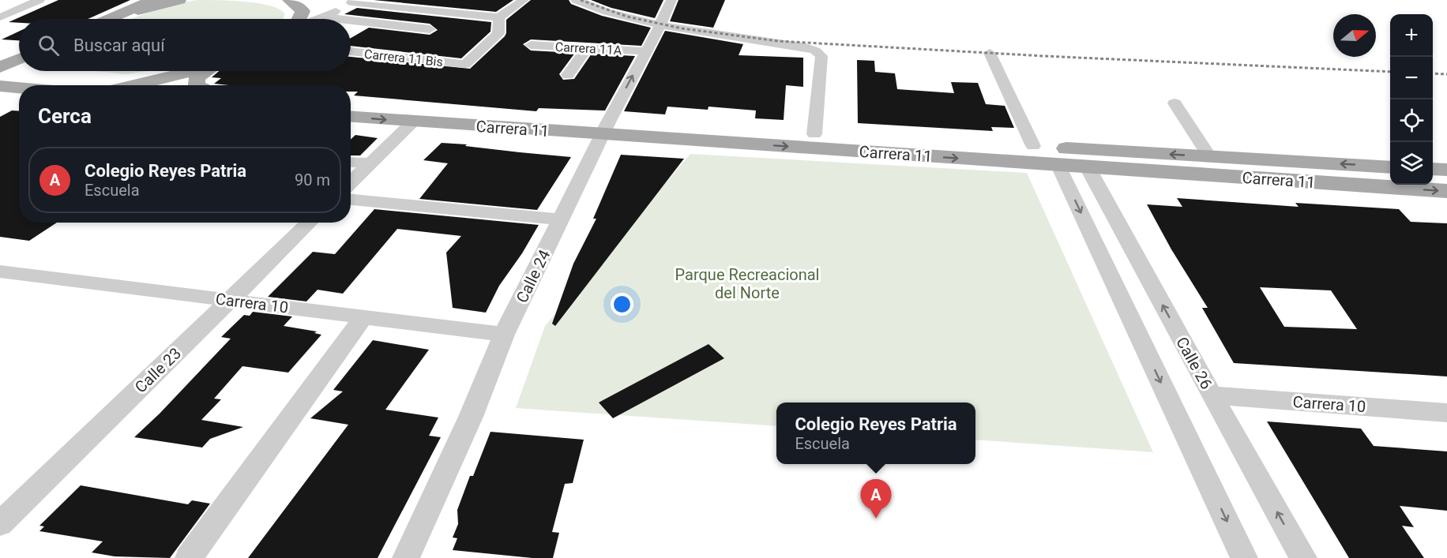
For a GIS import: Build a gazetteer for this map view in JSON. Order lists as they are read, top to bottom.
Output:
{
  "streets": {
    "main road": ["Carrera 11"],
    "street": [
      "Carrera 11A",
      "Carrera 11 Bis",
      "Calle 24",
      "Carrera 10",
      "Calle 26",
      "Calle 23"
    ]
  },
  "crossings": [
    ["Carrera 11A", "Calle 24"],
    ["Carrera 11", "Calle 24"],
    ["Carrera 11", "Calle 26"],
    ["Calle 24", "Carrera 10"],
    ["Carrera 10", "Calle 26"],
    ["Carrera 10", "Calle 23"]
  ],
  "parks": ["Parque Recreacional del Norte"],
  "north": "right",
  "page": {
    "map_buttons": ["+", "−"],
    "search": "Buscar aquí",
    "heading": "Cerca",
    "list": [
      {
        "mark": "A",
        "name": "Colegio Reyes Patria",
        "note": "Escuela",
        "value": "90 m"
      }
    ],
    "popup": ["Colegio Reyes Patria", "Escuela"],
    "pins": "A"
  }
}
